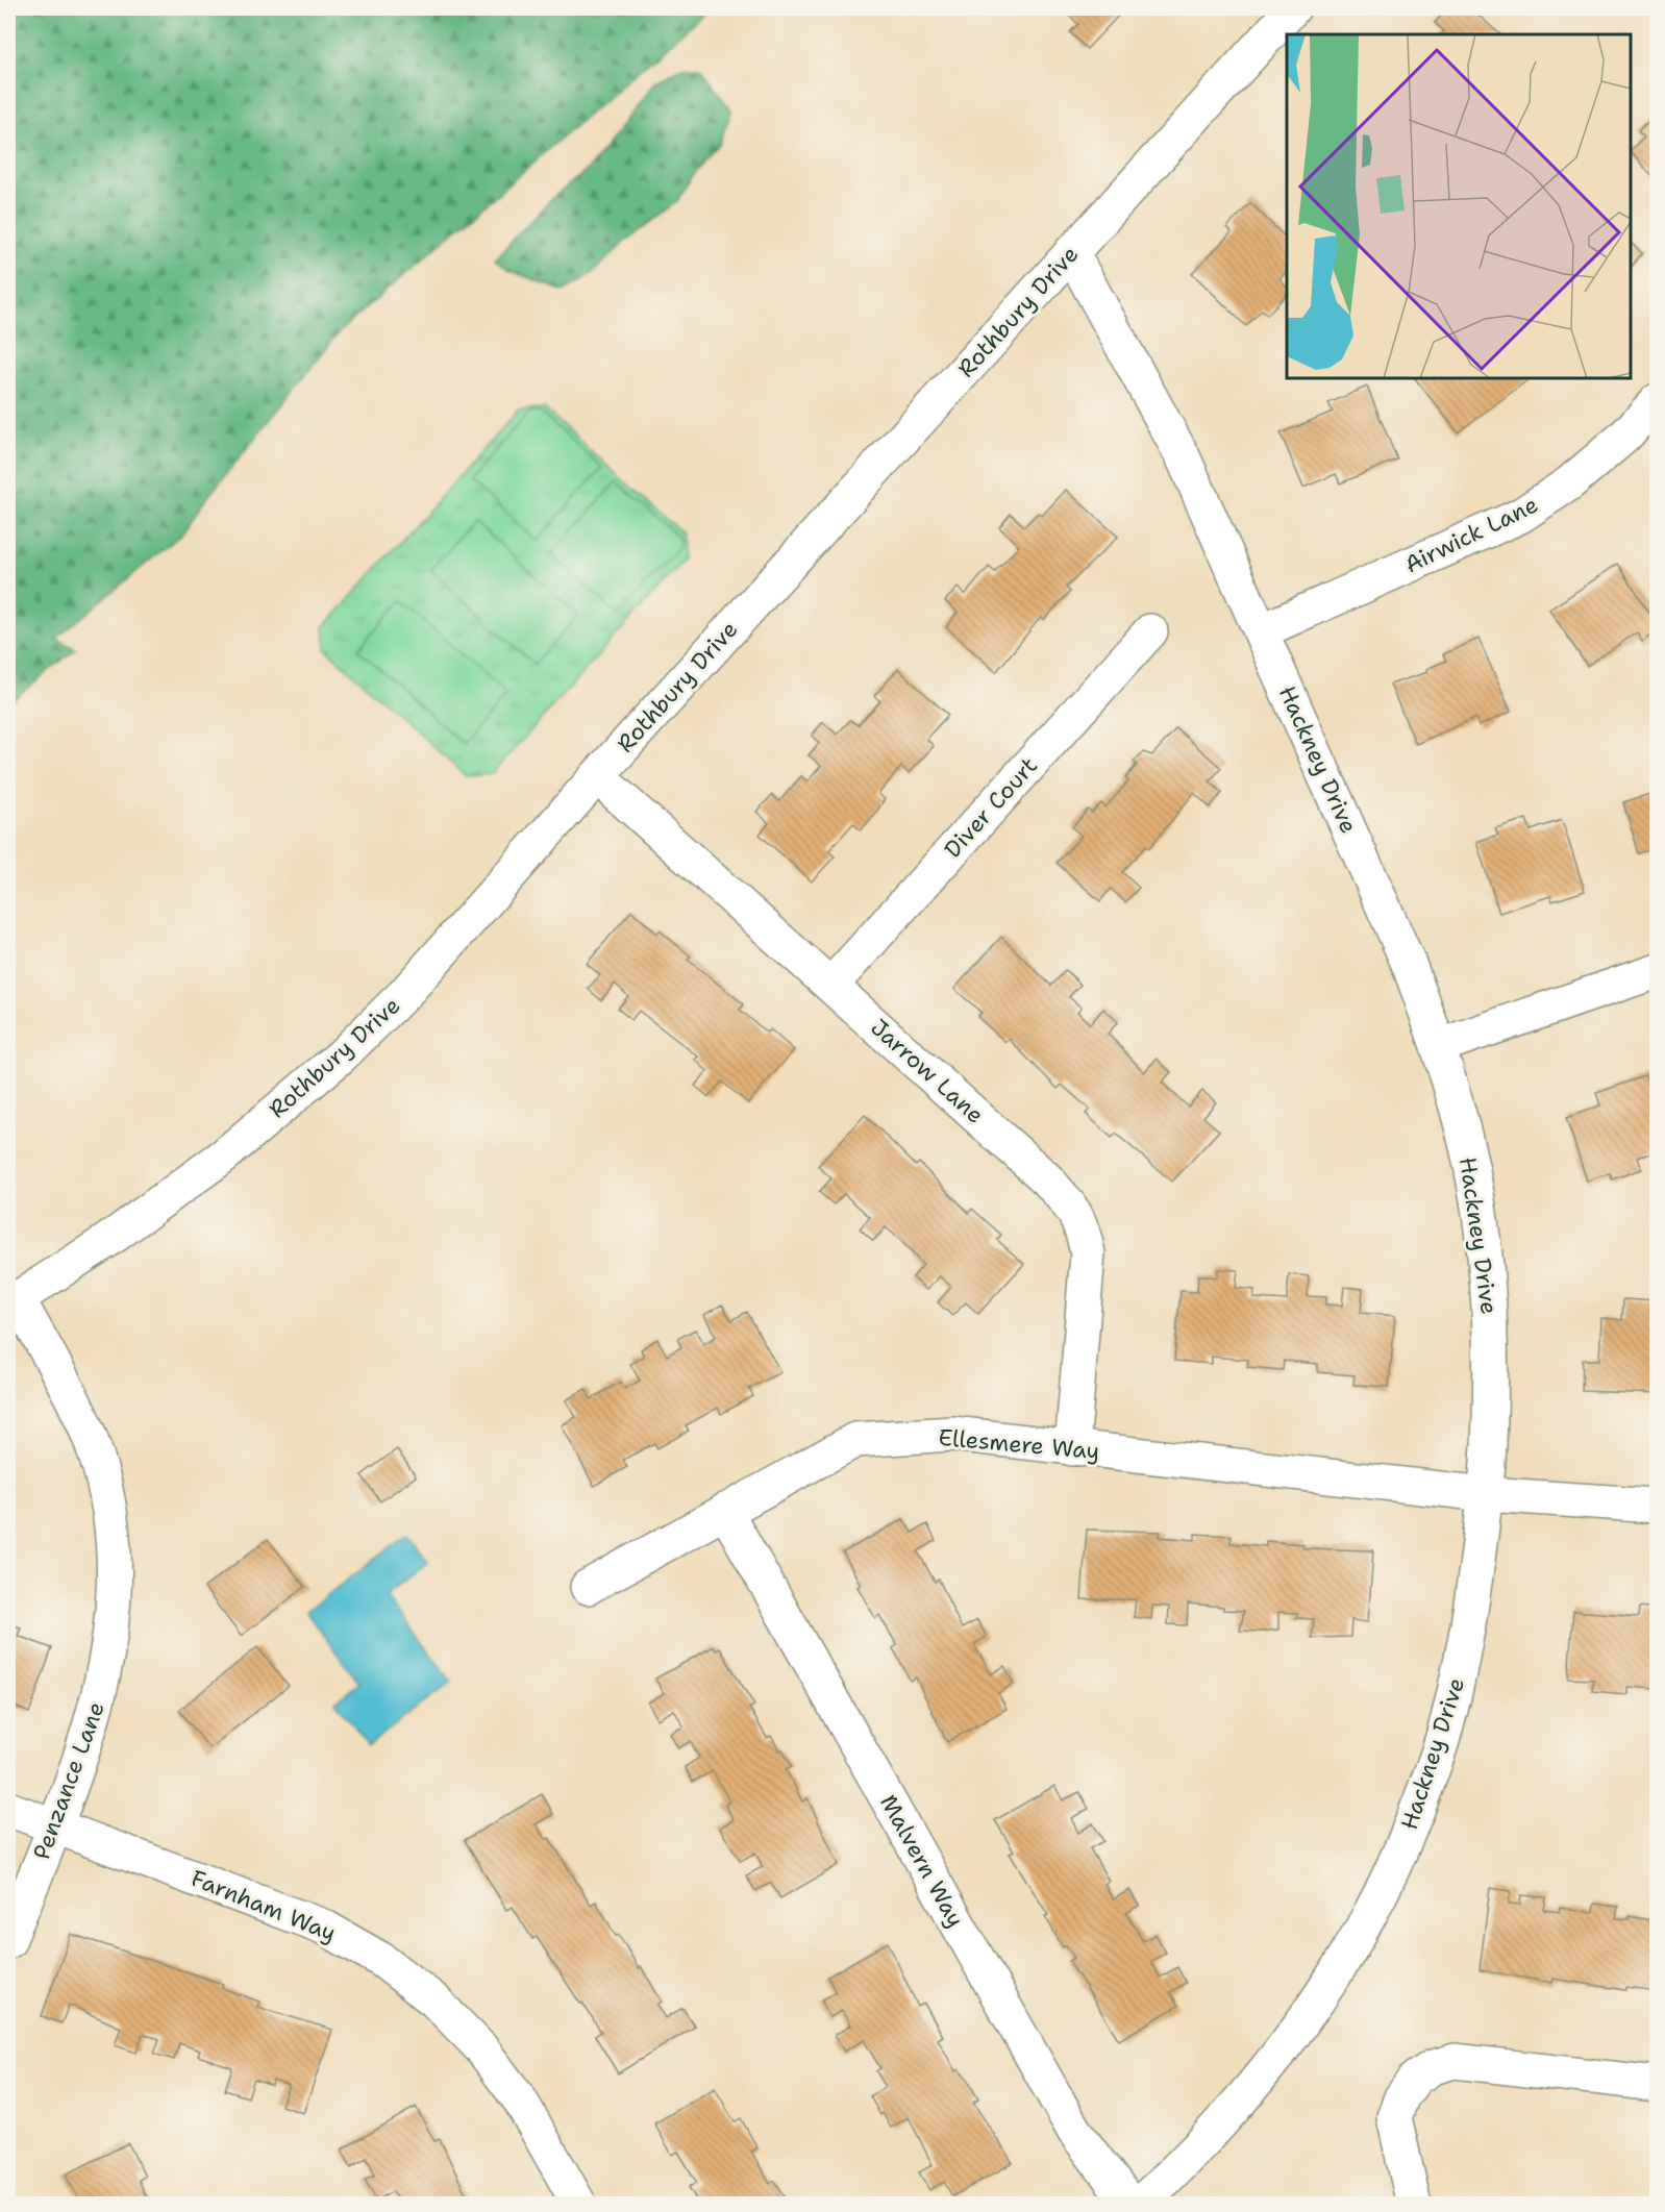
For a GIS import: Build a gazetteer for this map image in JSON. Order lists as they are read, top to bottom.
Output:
{
  "streets": {
    "street": [
      "Rothbury Drive",
      "Airwick Lane",
      "Hackney Drive",
      "Diver Court",
      "Jarrow Lane",
      "Ellesmere Way",
      "Penzance Lane",
      "Malvern Way",
      "Farnham Way"
    ]
  },
  "crossings": [
    ["Rothbury Drive", "Hackney Drive"],
    ["Rothbury Drive", "Jarrow Lane"],
    ["Rothbury Drive", "Penzance Lane"],
    ["Airwick Lane", "Hackney Drive"],
    ["Hackney Drive", "Ellesmere Way"],
    ["Diver Court", "Jarrow Lane"],
    ["Jarrow Lane", "Ellesmere Way"],
    ["Ellesmere Way", "Malvern Way"],
    ["Penzance Lane", "Farnham Way"]
  ]
}
